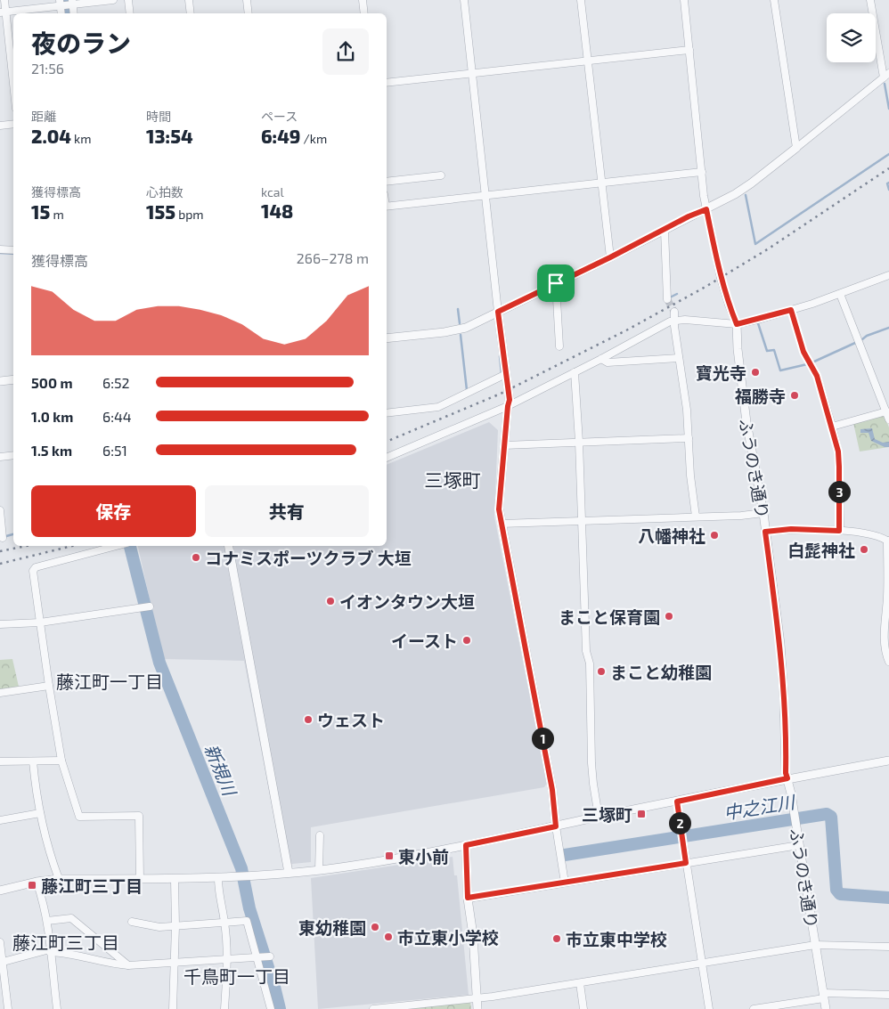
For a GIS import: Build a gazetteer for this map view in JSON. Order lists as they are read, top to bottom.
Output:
{
  "streets": {
    "street": ["ふうのき通り"]
  },
  "districts": [
    "三塚町",
    "藤江町一丁目",
    "藤江町三丁目",
    "千鳥町一丁目"
  ],
  "water": ["新規川", "中之江川"],
  "places": {
    "other": [
      "寶光寺",
      "福勝寺",
      "八幡神社",
      "白髭神社",
      "コナミスポーツクラブ 大垣",
      "イオンタウン大垣",
      "まこと保育園",
      "イースト",
      "まこと幼稚園",
      "ウェスト",
      "東幼稚園",
      "市立東小学校",
      "市立東中学校"
    ],
    "transit": ["三塚町", "東小前", "藤江町三丁目"]
  },
  "page": {
    "heading": ["夜のラン", "21:56"],
    "stats": [
      ["距離", "2.04 km"],
      ["時間", "13:54"],
      ["ペース", "6:49 /km"],
      ["獲得標高", "15 m"],
      ["心拍数", "155 bpm"],
      ["kcal", "148"]
    ],
    "chart": ["獲得標高", "266–278 m"],
    "list": [
      {
        "name": "500 m",
        "note": "6:52"
      },
      {
        "name": "1.0 km",
        "note": "6:44"
      },
      {
        "name": "1.5 km",
        "note": "6:51"
      }
    ],
    "buttons": ["保存", "共有"],
    "pins": ["3", "1", "2"]
  }
}
